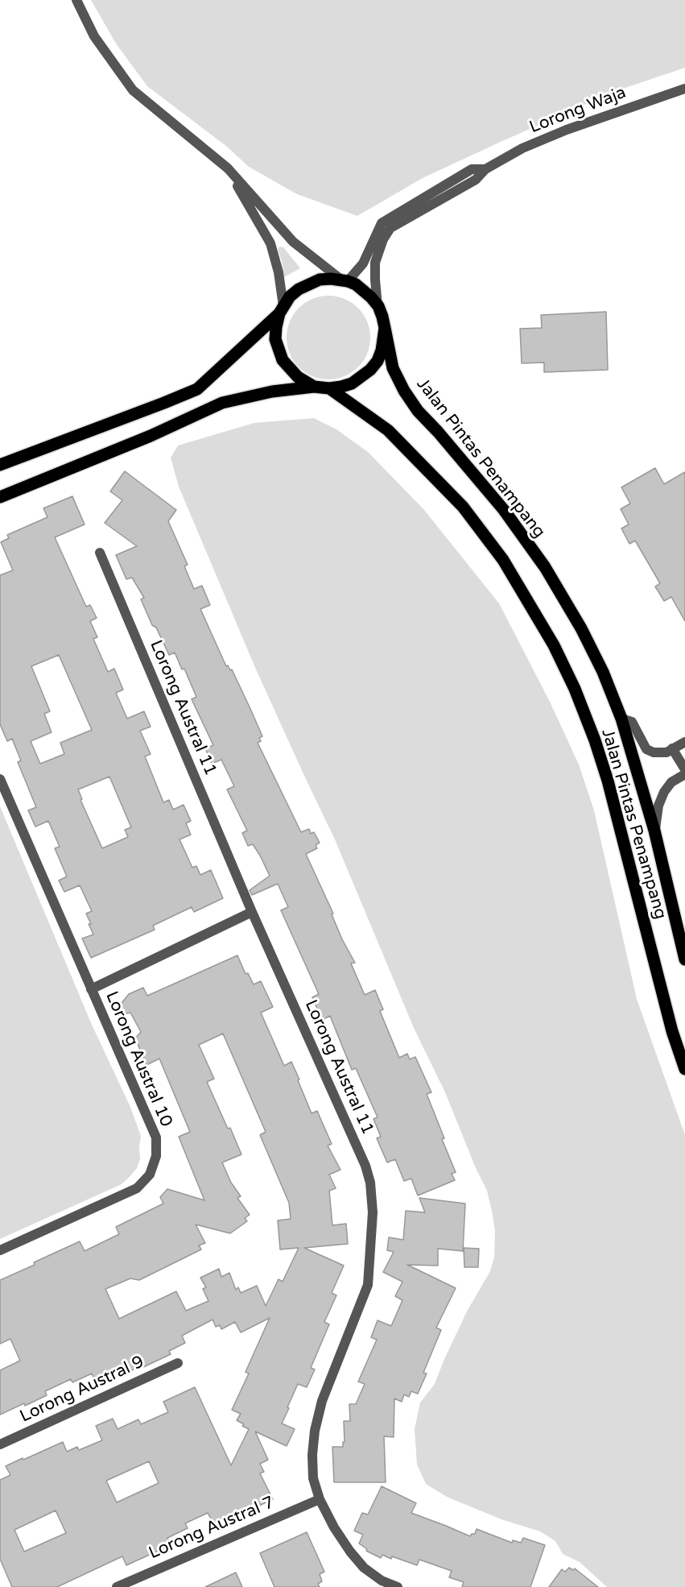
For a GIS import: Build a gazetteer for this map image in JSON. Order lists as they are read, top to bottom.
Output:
{
  "streets": {
    "main road": ["Jalan Pintas Penampang"],
    "street": [
      "Lorong Waja",
      "Lorong Austral 11",
      "Lorong Austral 10",
      "Lorong Austral 9",
      "Lorong Austral 7"
    ]
  },
  "crossings": [
    ["Lorong Waja", "Jalan Pintas Penampang"],
    ["Lorong Austral 11", "Lorong Austral 10"],
    ["Lorong Austral 11", "Lorong Austral 7"]
  ]
}
